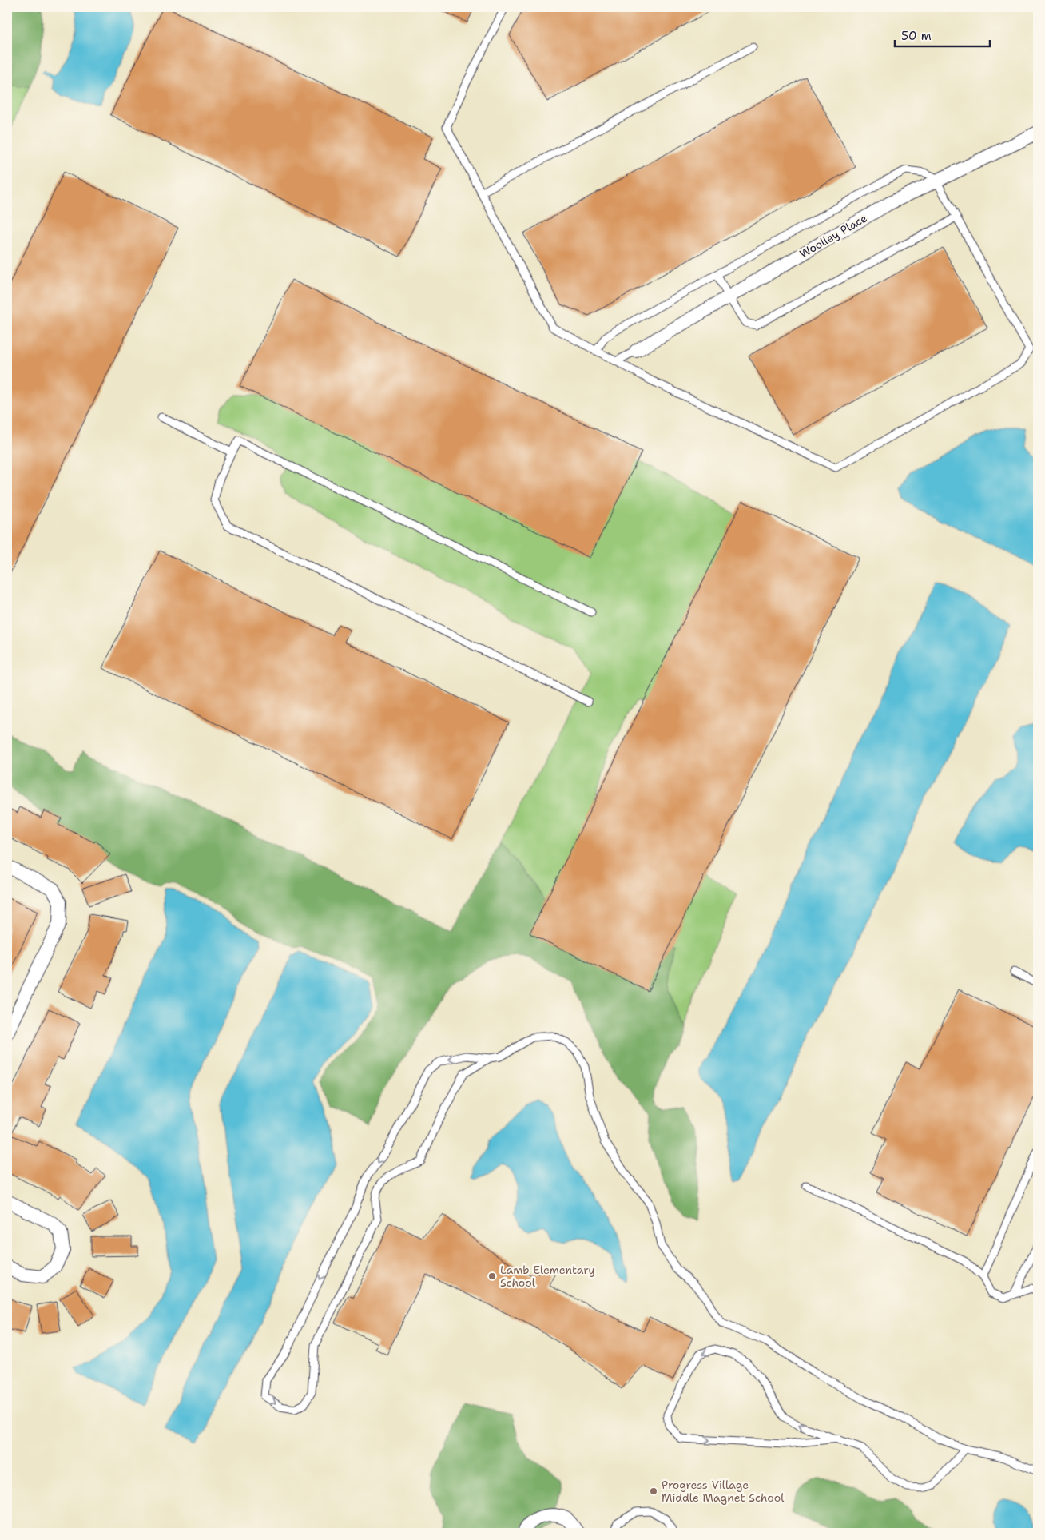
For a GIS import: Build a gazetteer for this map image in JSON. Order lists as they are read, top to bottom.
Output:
{
  "streets": {
    "street": ["Woolley Place"]
  },
  "places": ["Lamb Elementary School", "Progress Village Middle Magnet School"],
  "scale_bar": "50 m"
}
